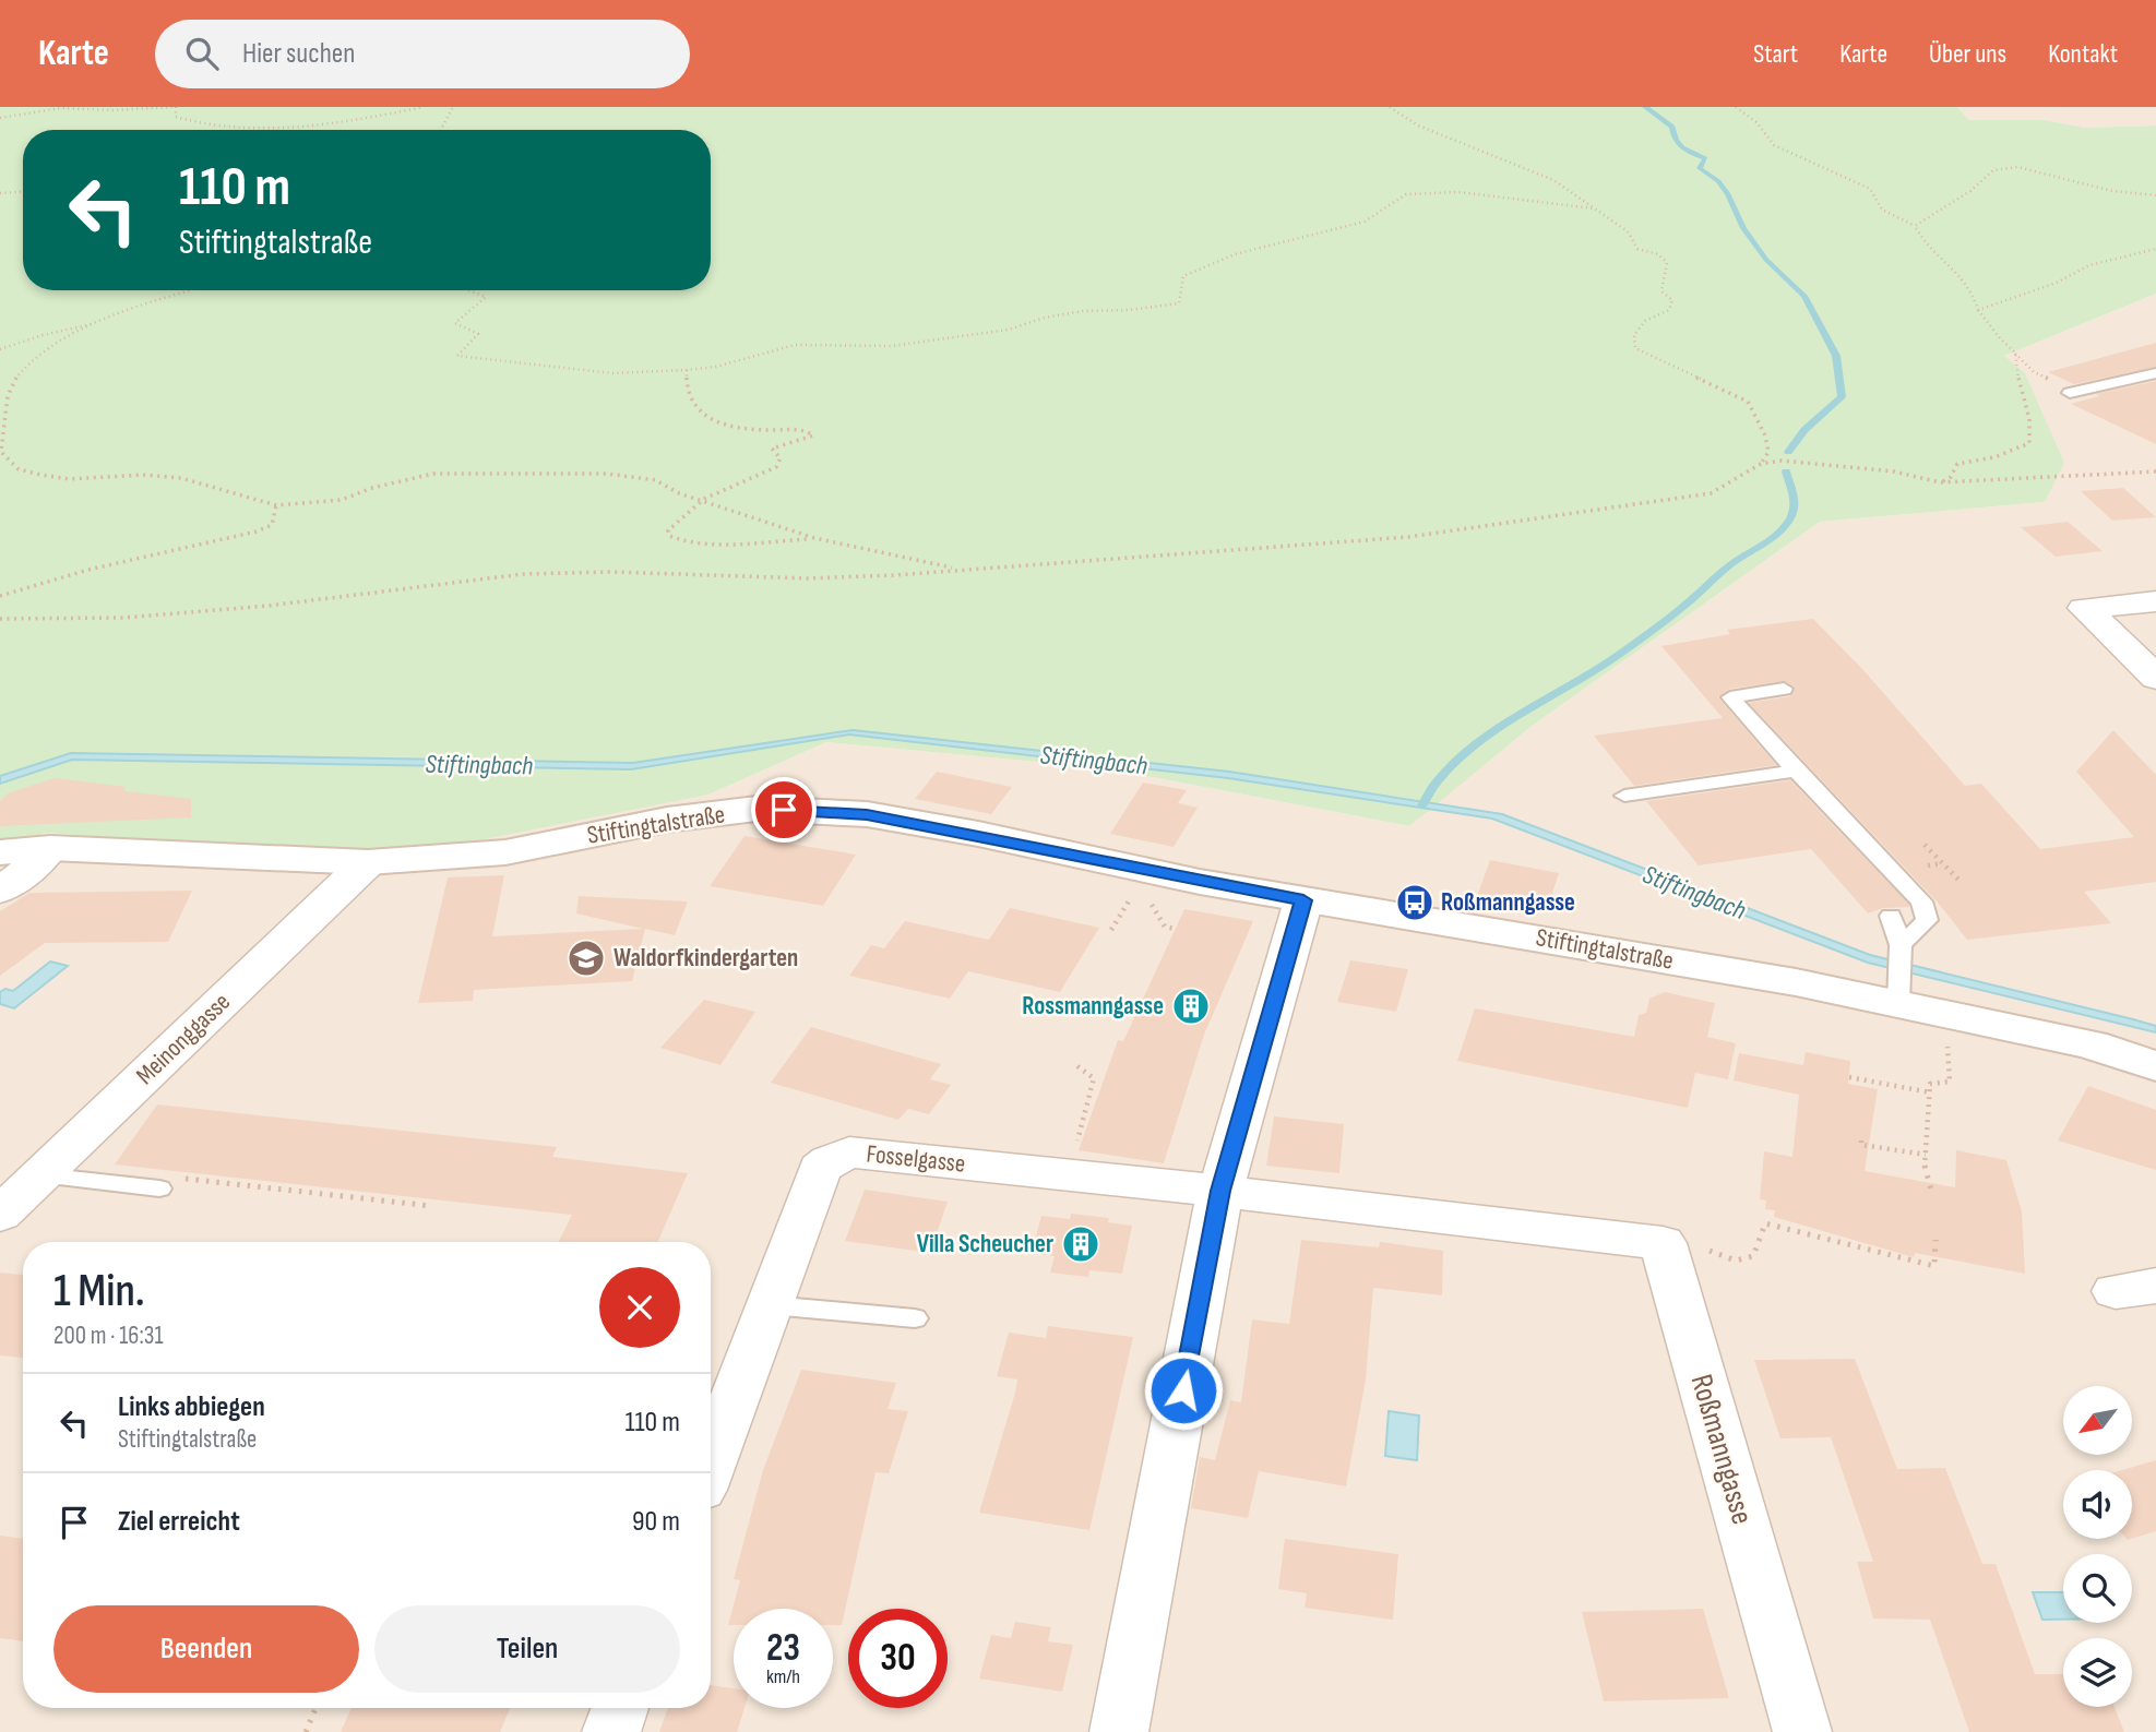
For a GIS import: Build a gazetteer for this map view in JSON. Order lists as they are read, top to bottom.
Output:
{
  "streets": {
    "street": [
      "Stiftingtalstraße",
      "Meinonggasse",
      "Fosselgasse",
      "Roßmanngasse"
    ]
  },
  "crossings": [
    ["Stiftingtalstraße", "Meinonggasse"],
    ["Fosselgasse", "Roßmanngasse"]
  ],
  "water": ["Stiftingbach"],
  "places": {
    "bus stop": ["Roßmanngasse"],
    "school or university": ["Waldorfkindergarten"],
    "building": ["Rossmanngasse", "Villa Scheucher"]
  },
  "north": "bottom left",
  "page": {
    "header": "Karte",
    "search": "Hier suchen",
    "nav": [
      "Start",
      "Karte",
      "Über uns",
      "Kontakt"
    ],
    "turn": ["110 m", "Stiftingtalstraße"],
    "heading": ["1 Min.", "200 m · 16:31"],
    "list": [
      {
        "name": "Links abbiegen",
        "note": "Stiftingtalstraße",
        "value": "110 m"
      },
      {
        "name": "Ziel erreicht",
        "value": "90 m"
      }
    ],
    "buttons": ["Beenden", "Teilen"],
    "speed": "23 km/h",
    "limit": "30"
  }
}
